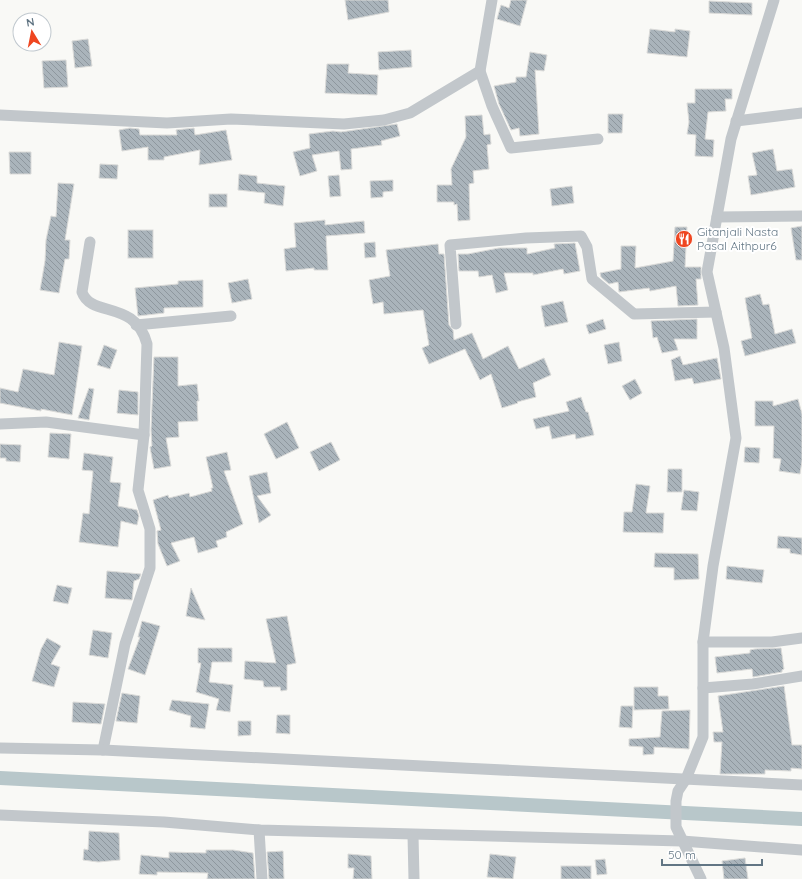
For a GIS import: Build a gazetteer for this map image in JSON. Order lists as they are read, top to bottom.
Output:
{
  "places": {
    "restaurant": ["Gitanjali Nasta Pasal Aithpur6"]
  },
  "scale_bar": "50 m",
  "north": "top"
}
